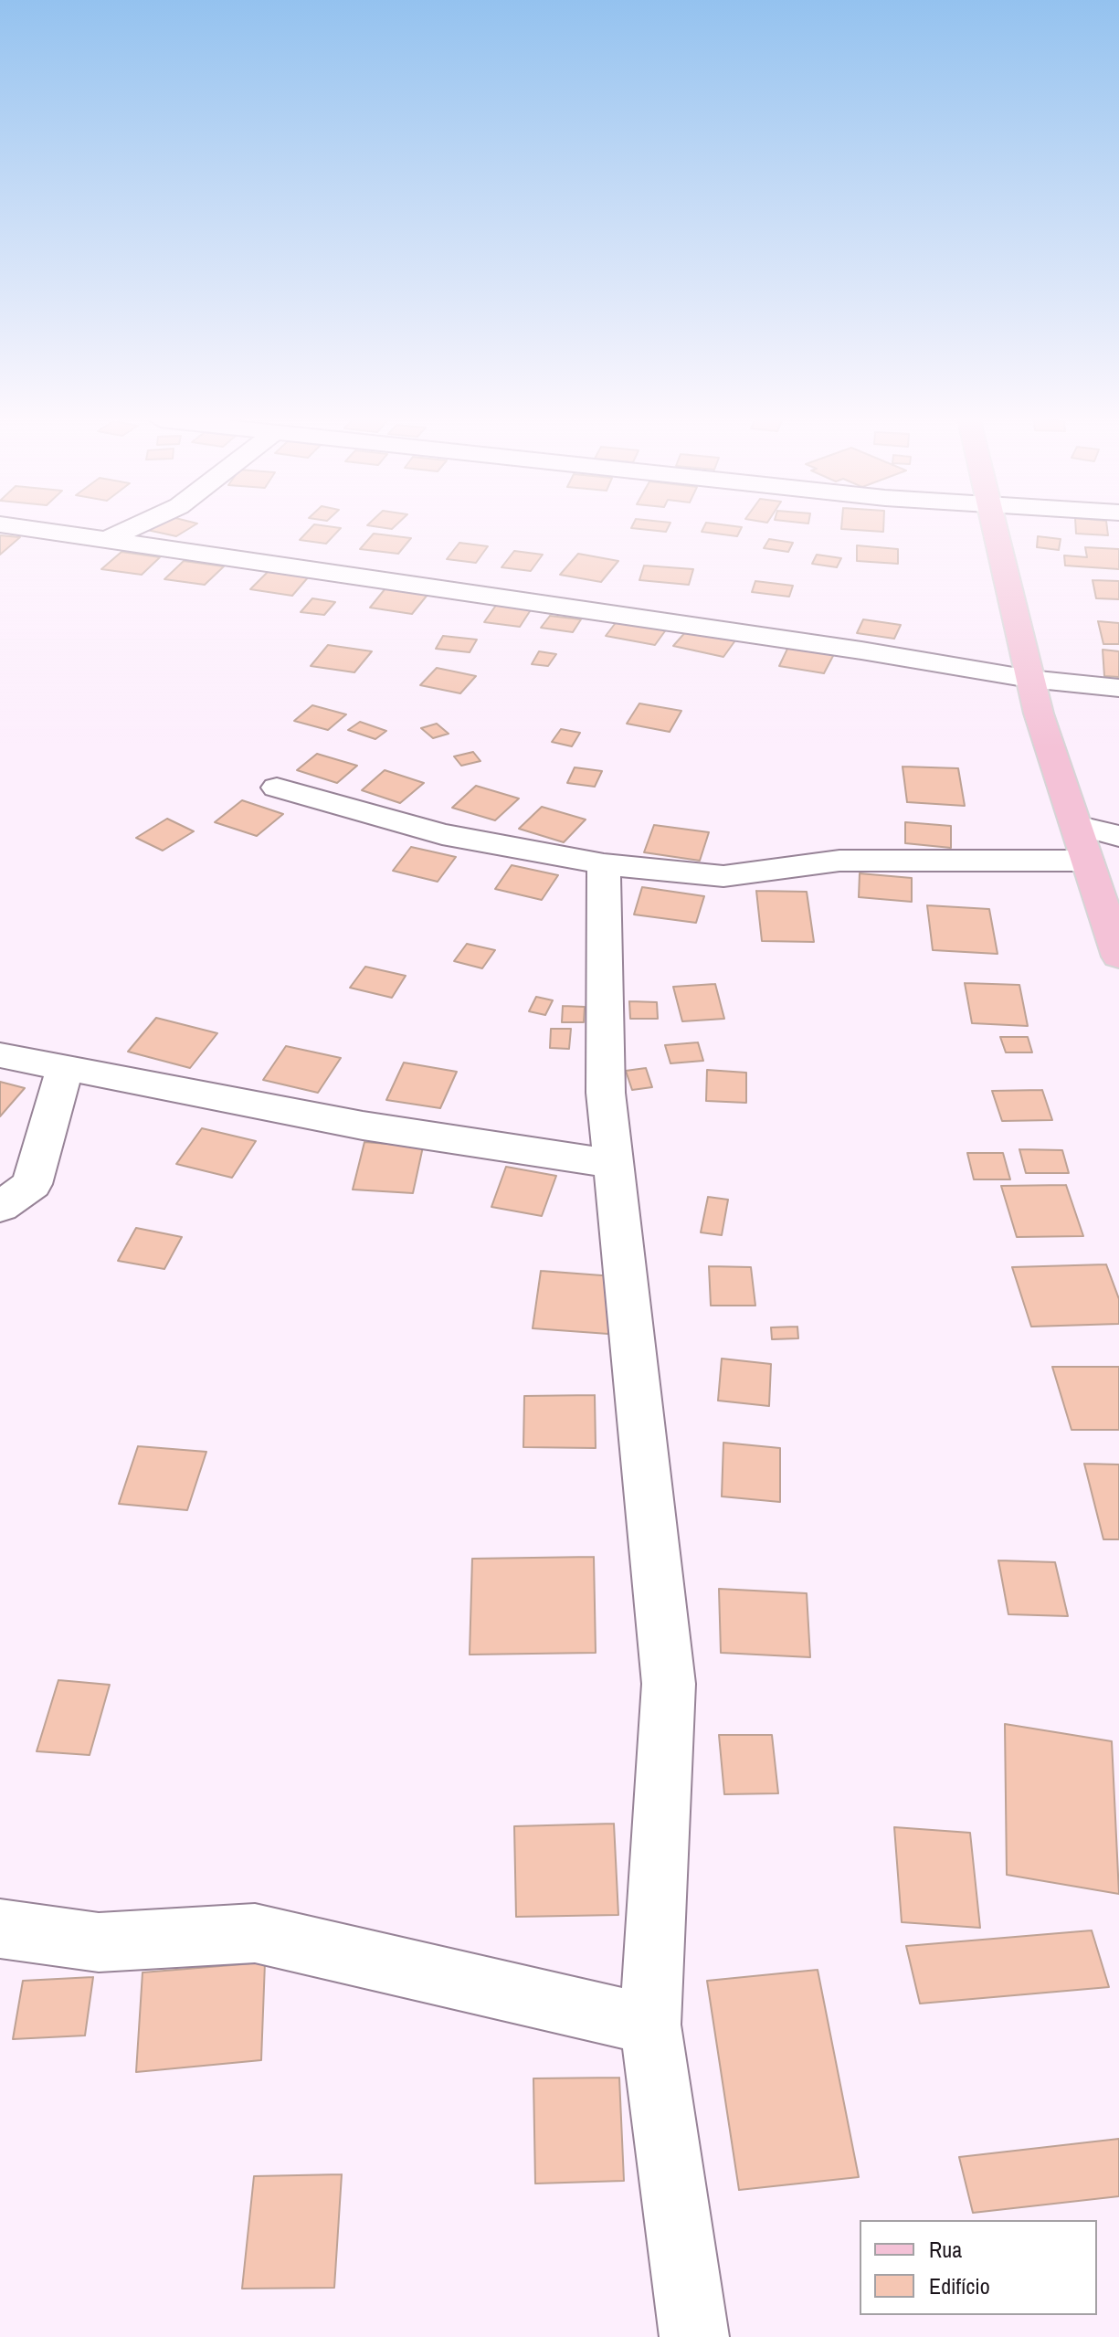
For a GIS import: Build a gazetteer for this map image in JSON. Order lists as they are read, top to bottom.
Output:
{
  "legend": ["Rua", "Edifício"]
}
